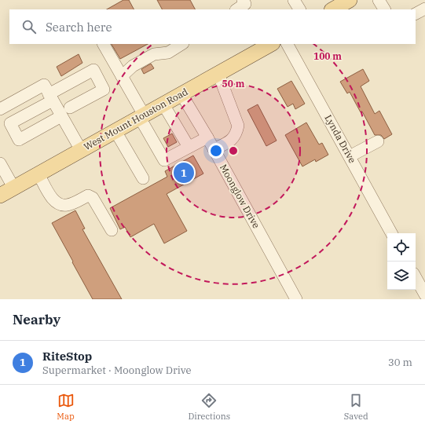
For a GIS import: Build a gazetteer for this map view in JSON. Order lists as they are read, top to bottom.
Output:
{
  "streets": {
    "main road": ["West Mount Houston Road"],
    "street": ["Lynda Drive", "Moonglow Drive"]
  },
  "crossings": [
    ["West Mount Houston Road", "Moonglow Drive"]
  ],
  "page": {
    "search": "Search here",
    "pins": "1",
    "heading": "Nearby",
    "list": [
      {
        "mark": "1",
        "name": "RiteStop",
        "note": "Supermarket · Moonglow Drive",
        "value": "30 m"
      }
    ],
    "nav": ["Map", "Directions", "Saved"]
  },
  "rings": ["100 m", "50 m"]
}
